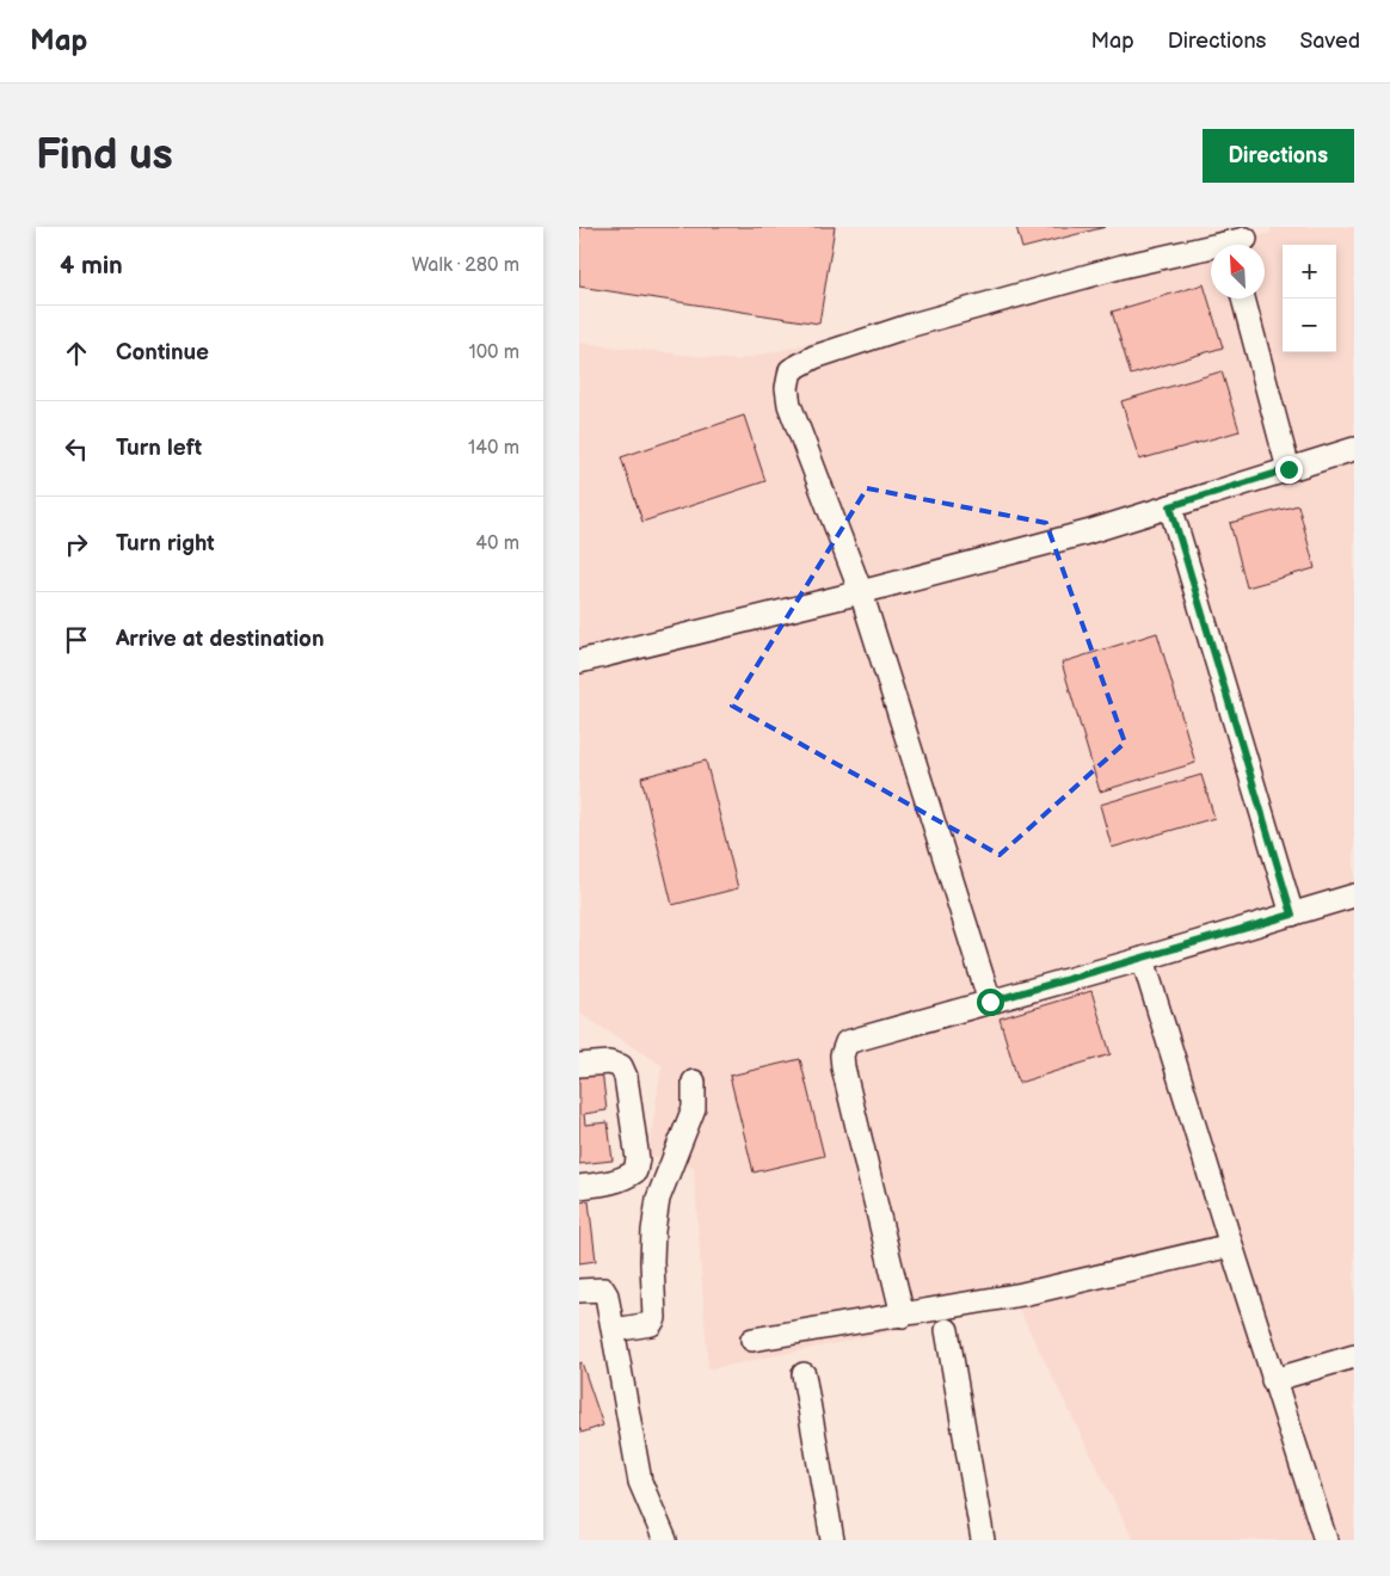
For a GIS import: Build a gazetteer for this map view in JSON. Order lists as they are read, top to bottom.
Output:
{
  "north": "top left",
  "page": {
    "header": "Map",
    "nav": ["Map", "Directions", "Saved"],
    "buttons": "Directions",
    "title": "Find us",
    "heading": ["4 min", "Walk · 280 m"],
    "map_buttons": ["+", "−"],
    "list": [
      ["Continue", "100 m"],
      ["Turn left", "140 m"],
      ["Turn right", "40 m"],
      "Arrive at destination"
    ]
  }
}
